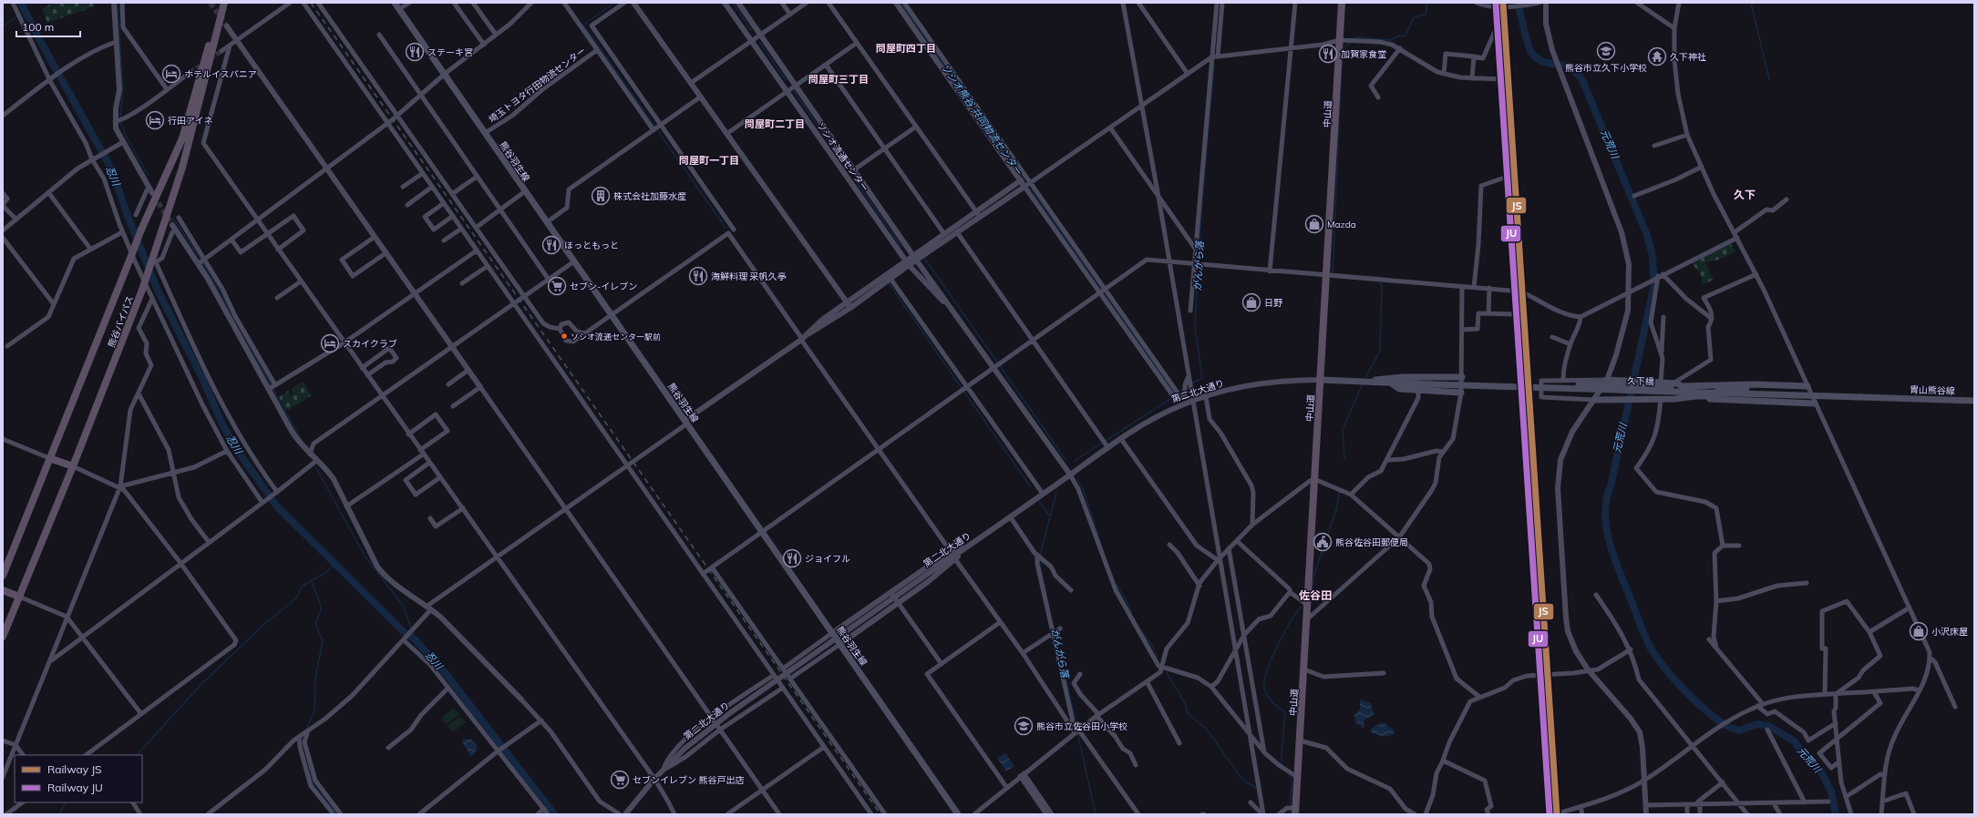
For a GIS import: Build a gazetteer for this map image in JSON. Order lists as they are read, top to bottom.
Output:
{
  "streets": {
    "highway": ["中山道", "熊谷バイパス"],
    "main road": ["熊谷羽生線", "久下橋", "胄山熊谷線"],
    "street": ["埼玉トヨタ行田物流センター", "ソシオ流通センター", "第二北大通り"]
  },
  "crossings": [
    ["埼玉トヨタ行田物流センター", "熊谷羽生線"],
    ["中山道", "第二北大通り"],
    ["久下橋", "胄山熊谷線"]
  ],
  "districts": [
    "問屋町四丁目",
    "問屋町三丁目",
    "問屋町二丁目",
    "問屋町一丁目",
    "久下",
    "佐谷田"
  ],
  "water": [
    "ソシオ熊谷 共同物流センター",
    "元荒川",
    "忍川",
    "がんがら落"
  ],
  "places": {
    "school or university": ["熊谷市立久下小学校", "熊谷市立佐谷田小学校"],
    "restaurant": [
      "ステーキ宮",
      "加賀家食堂",
      "ほっともっと",
      "海鮮料理 采帆久亭",
      "ジョイフル"
    ],
    "temple": ["久下神社"],
    "hotel": ["ホテルイスパニア", "行田アイネ", "スカイクラブ"],
    "building": ["株式会社加藤水産"],
    "shop": ["Mazda", "日野", "小沢床屋"],
    "supermarket": ["セブン-イレブン", "セブンイレブン 熊谷戸出店"],
    "other": ["ソシオ流通センター駅前"],
    "public building": ["熊谷佐谷田郵便局"]
  },
  "lines": ["rail line JS", "rail line JU"],
  "legend": ["Railway JS", "Railway JU"],
  "scale_bar": "100 m"
}
